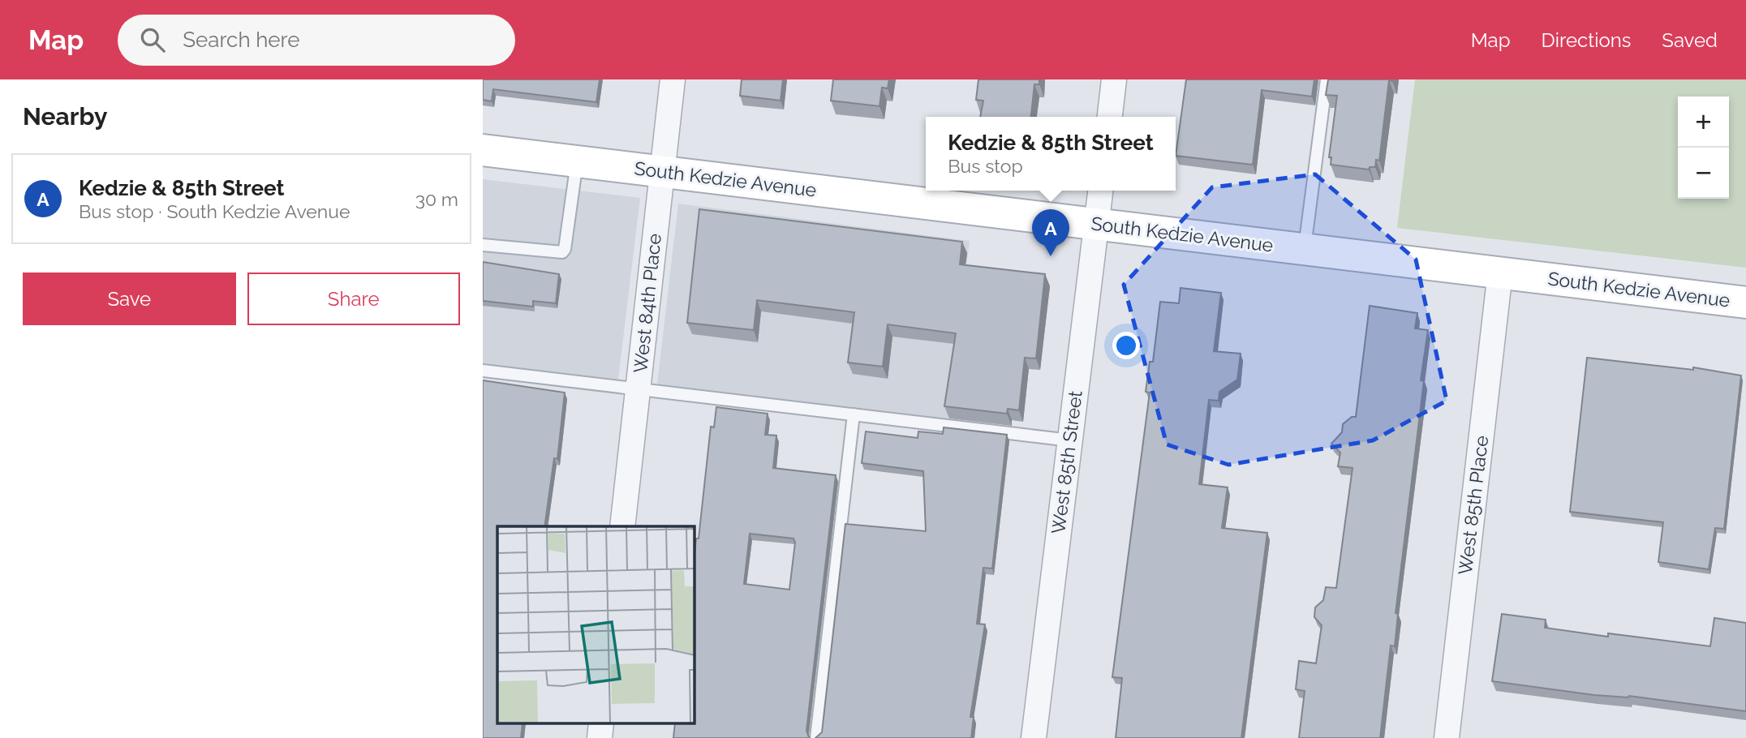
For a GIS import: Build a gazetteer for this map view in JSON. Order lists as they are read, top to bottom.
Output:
{
  "streets": {
    "main road": ["South Kedzie Avenue"],
    "street": ["West 84th Place", "West 85th Street", "West 85th Place"]
  },
  "crossings": [
    ["South Kedzie Avenue", "West 84th Place"],
    ["South Kedzie Avenue", "West 85th Street"],
    ["South Kedzie Avenue", "West 85th Place"]
  ],
  "page": {
    "header": "Map",
    "search": "Search here",
    "nav": ["Map", "Directions", "Saved"],
    "heading": "Nearby",
    "map_buttons": ["+", "−"],
    "popup": ["Kedzie & 85th Street", "Bus stop"],
    "list": [
      {
        "mark": "A",
        "name": "Kedzie & 85th Street",
        "note": "Bus stop · South Kedzie Avenue",
        "value": "30 m"
      }
    ],
    "pins": "A",
    "buttons": ["Save", "Share"]
  }
}
